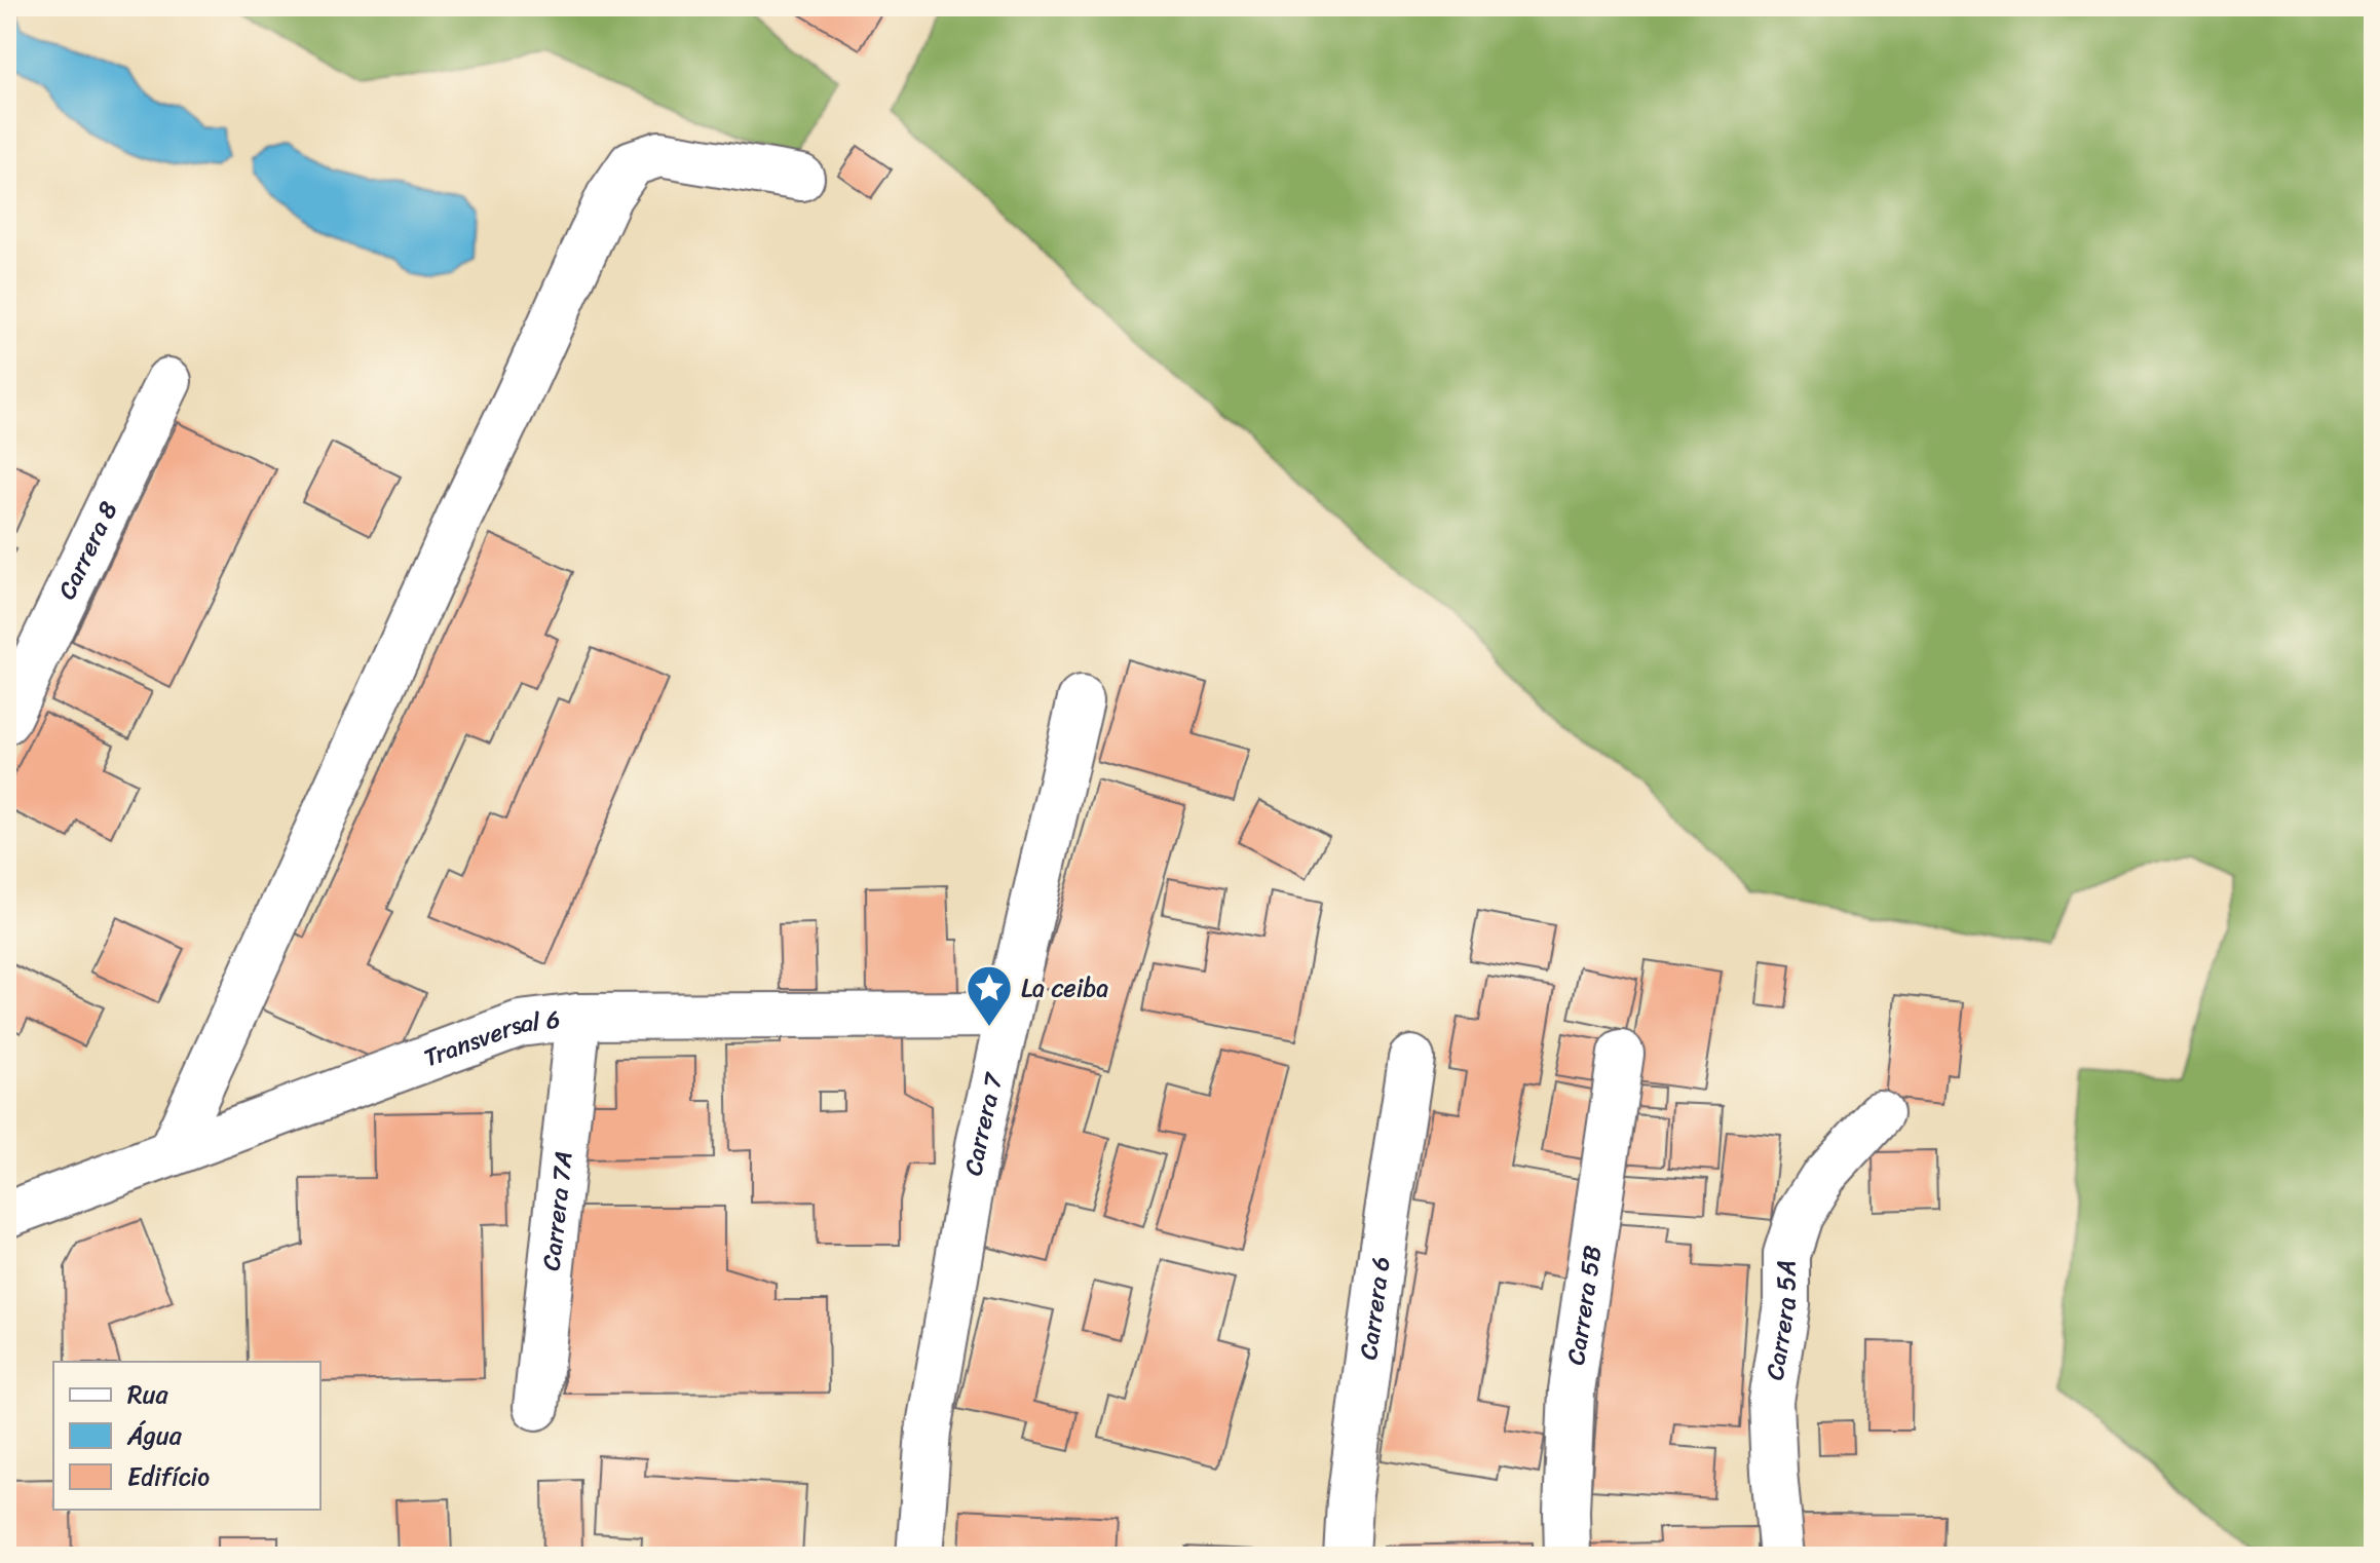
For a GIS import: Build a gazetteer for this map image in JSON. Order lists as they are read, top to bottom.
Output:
{
  "streets": {
    "street": [
      "Carrera 8",
      "Transversal 6",
      "Carrera 7",
      "Carrera 7A",
      "Carrera 5B",
      "Carrera 6",
      "Carrera 5A"
    ]
  },
  "crossings": [
    ["Transversal 6", "Carrera 7"],
    ["Transversal 6", "Carrera 7A"]
  ],
  "places": {
    "place": ["La ceiba"]
  },
  "legend": ["Rua", "Água", "Edifício"]
}
